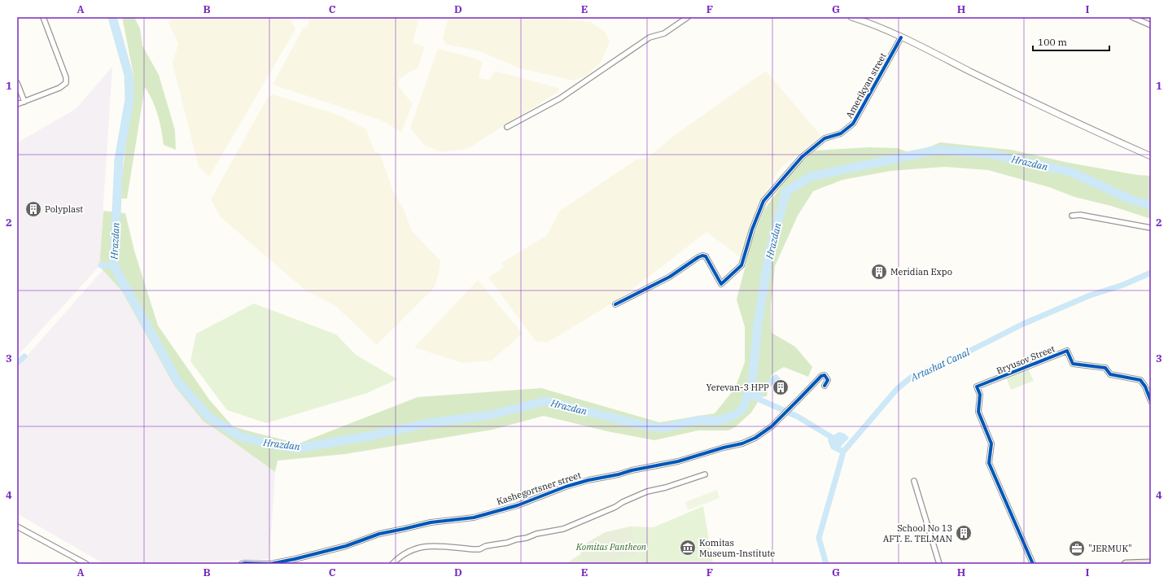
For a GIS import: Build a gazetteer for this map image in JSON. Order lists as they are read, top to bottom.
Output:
{
  "streets": {
    "street": ["Amerikyan street", "Bryusov Street", "Kashegortsner street"]
  },
  "water": ["Hrazdan", "Artashat Canal"],
  "parks": ["Komitas Pantheon"],
  "places": {
    "building": [
      "Polyplast",
      "Meridian Expo",
      "Yerevan-3 HPP",
      "School No 13 AFT. E. TELMAN"
    ],
    "museum": ["Komitas Museum-Institute"],
    "office": ["\"JERMUK\""]
  },
  "scale_bar": "100 m",
  "grid": {
    "columns": [
      "A",
      "B",
      "C",
      "D",
      "E",
      "F",
      "G",
      "H",
      "I"
    ],
    "rows": [
      "1",
      "2",
      "3",
      "4"
    ]
  }
}
